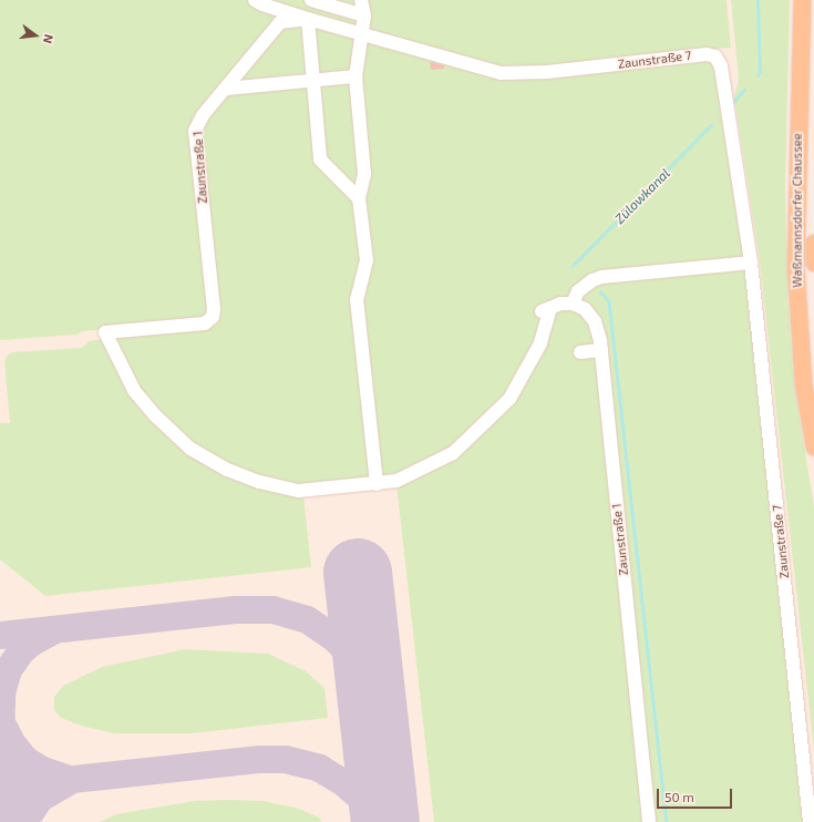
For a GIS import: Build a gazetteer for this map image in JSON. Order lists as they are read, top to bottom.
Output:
{
  "streets": {
    "main road": ["Waßmannsdorfer Chaussee"],
    "lane": ["Zaunstraße 7", "Zaunstraße 1"]
  },
  "crossings": [
    ["Zaunstraße 7", "Zaunstraße 1"]
  ],
  "water": ["Zülowkanal"],
  "scale_bar": "50 m",
  "north": "right"
}
